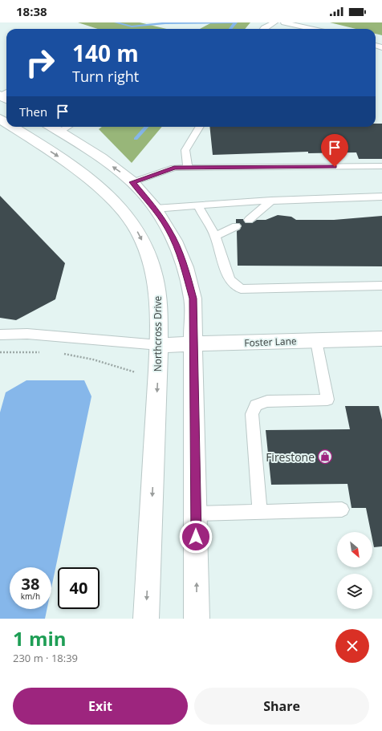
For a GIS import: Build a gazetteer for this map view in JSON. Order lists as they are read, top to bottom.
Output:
{
  "streets": {
    "street": ["Northcross Drive", "Foster Lane"]
  },
  "crossings": [
    ["Northcross Drive", "Foster Lane"]
  ],
  "places": {
    "shop": ["Firestone"]
  },
  "north": "bottom right",
  "page": {
    "status": "18:38",
    "turn": ["140 m", "Turn right"],
    "then": "Then",
    "speed": "38 km/h",
    "limit": "40",
    "heading": ["1 min", "230 m · 18:39"],
    "buttons": ["Exit", "Share"]
  }
}
